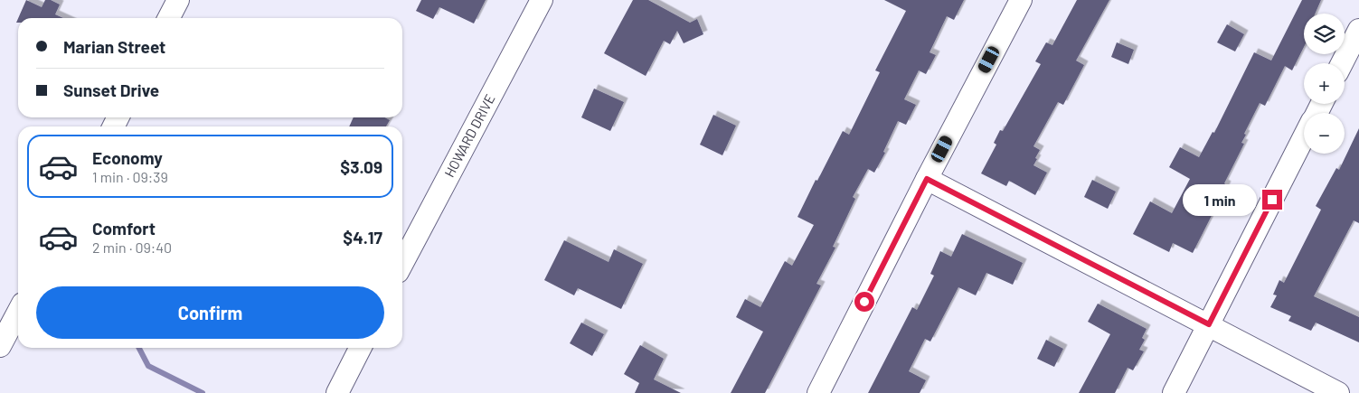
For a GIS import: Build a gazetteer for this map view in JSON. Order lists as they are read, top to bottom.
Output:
{
  "streets": {
    "street": ["HOWARD DRIVE"]
  },
  "page": {
    "map_buttons": ["+", "−"],
    "banner": ["Marian Street", "Sunset Drive"],
    "list": [
      {
        "name": "Economy",
        "note": "1 min · 09:39",
        "value": "$3.09"
      },
      {
        "name": "Comfort",
        "note": "2 min · 09:40",
        "value": "$4.17"
      }
    ],
    "bubble": "1 min",
    "buttons": "Confirm"
  }
}
